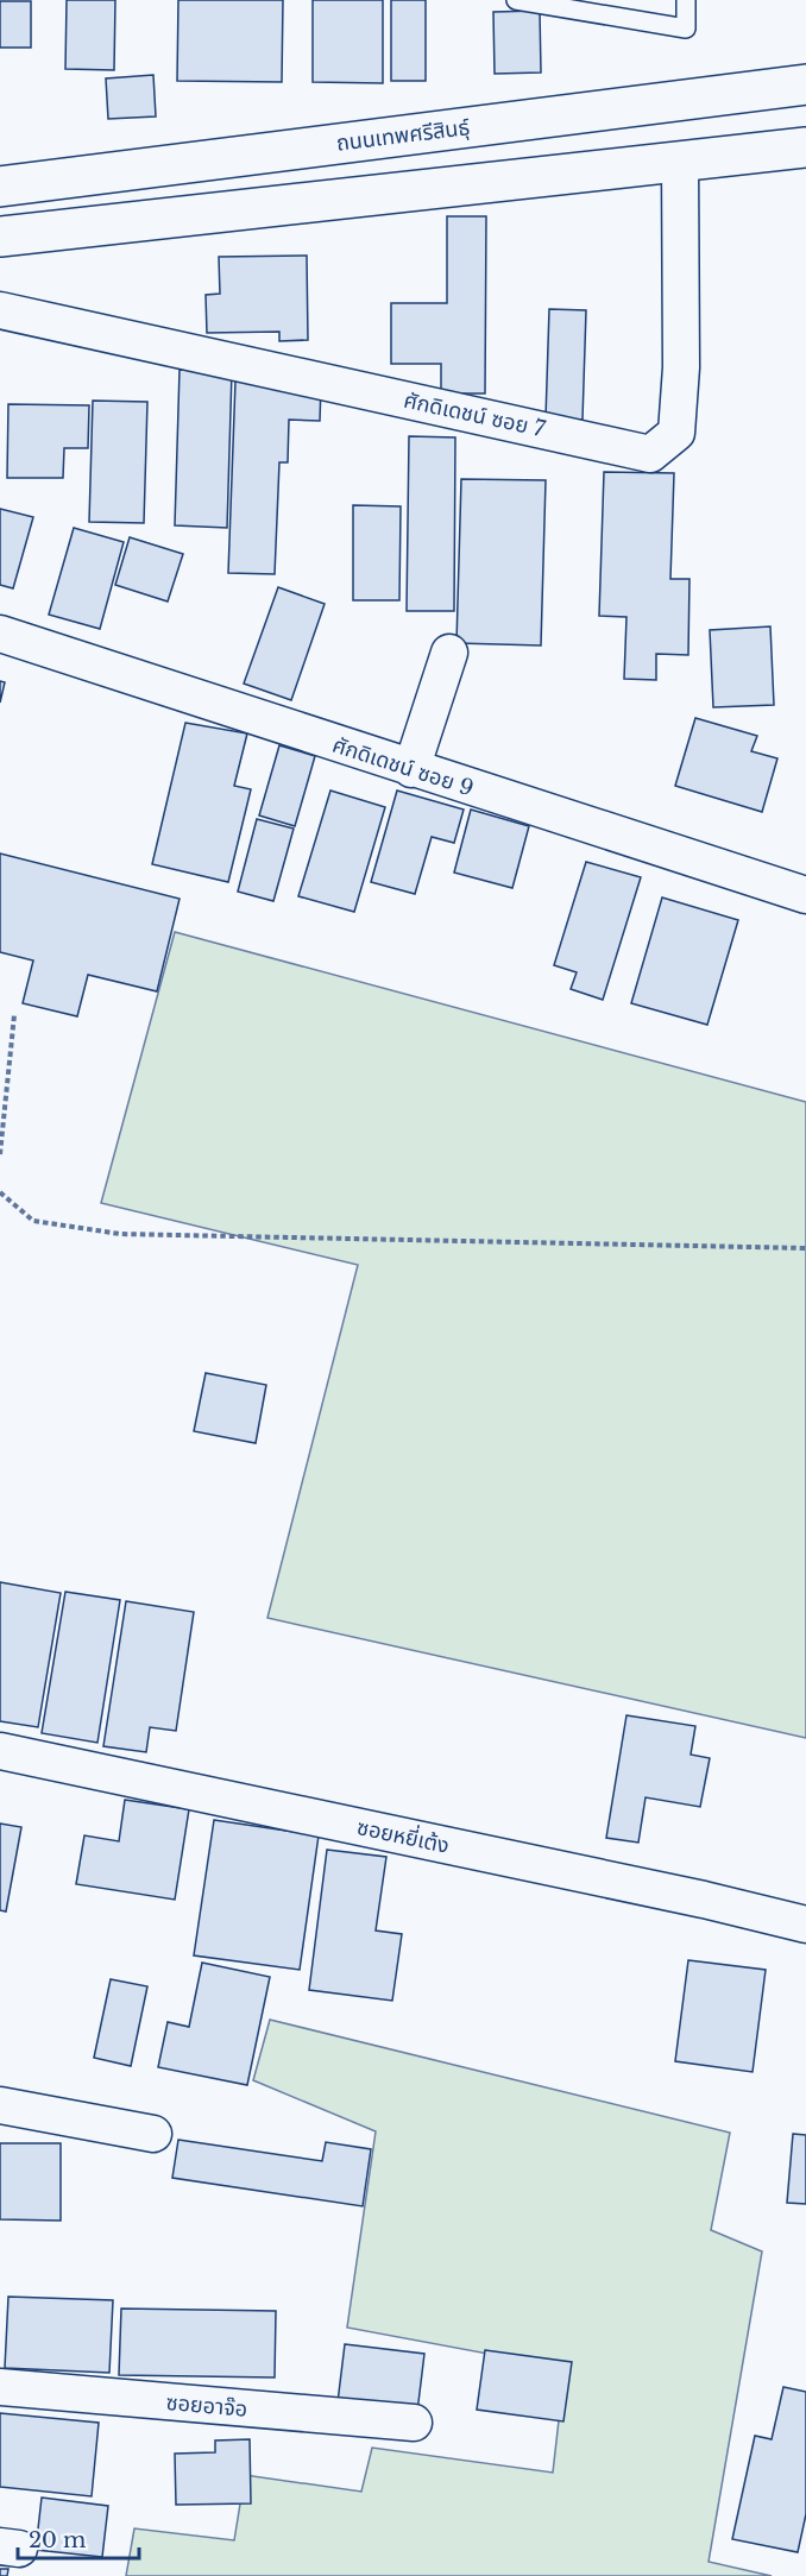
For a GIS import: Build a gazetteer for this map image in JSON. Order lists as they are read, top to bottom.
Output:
{
  "streets": {
    "main road": ["ถนนเทพศรีสินธุ์"],
    "street": [
      "ศักดิเดชน์ ซอย 7",
      "ศักดิเดชน์ ซอย 9",
      "ซอยหยี่เต้ง",
      "ซอยอาจ๊อ"
    ]
  },
  "scale_bar": "20 m"
}
